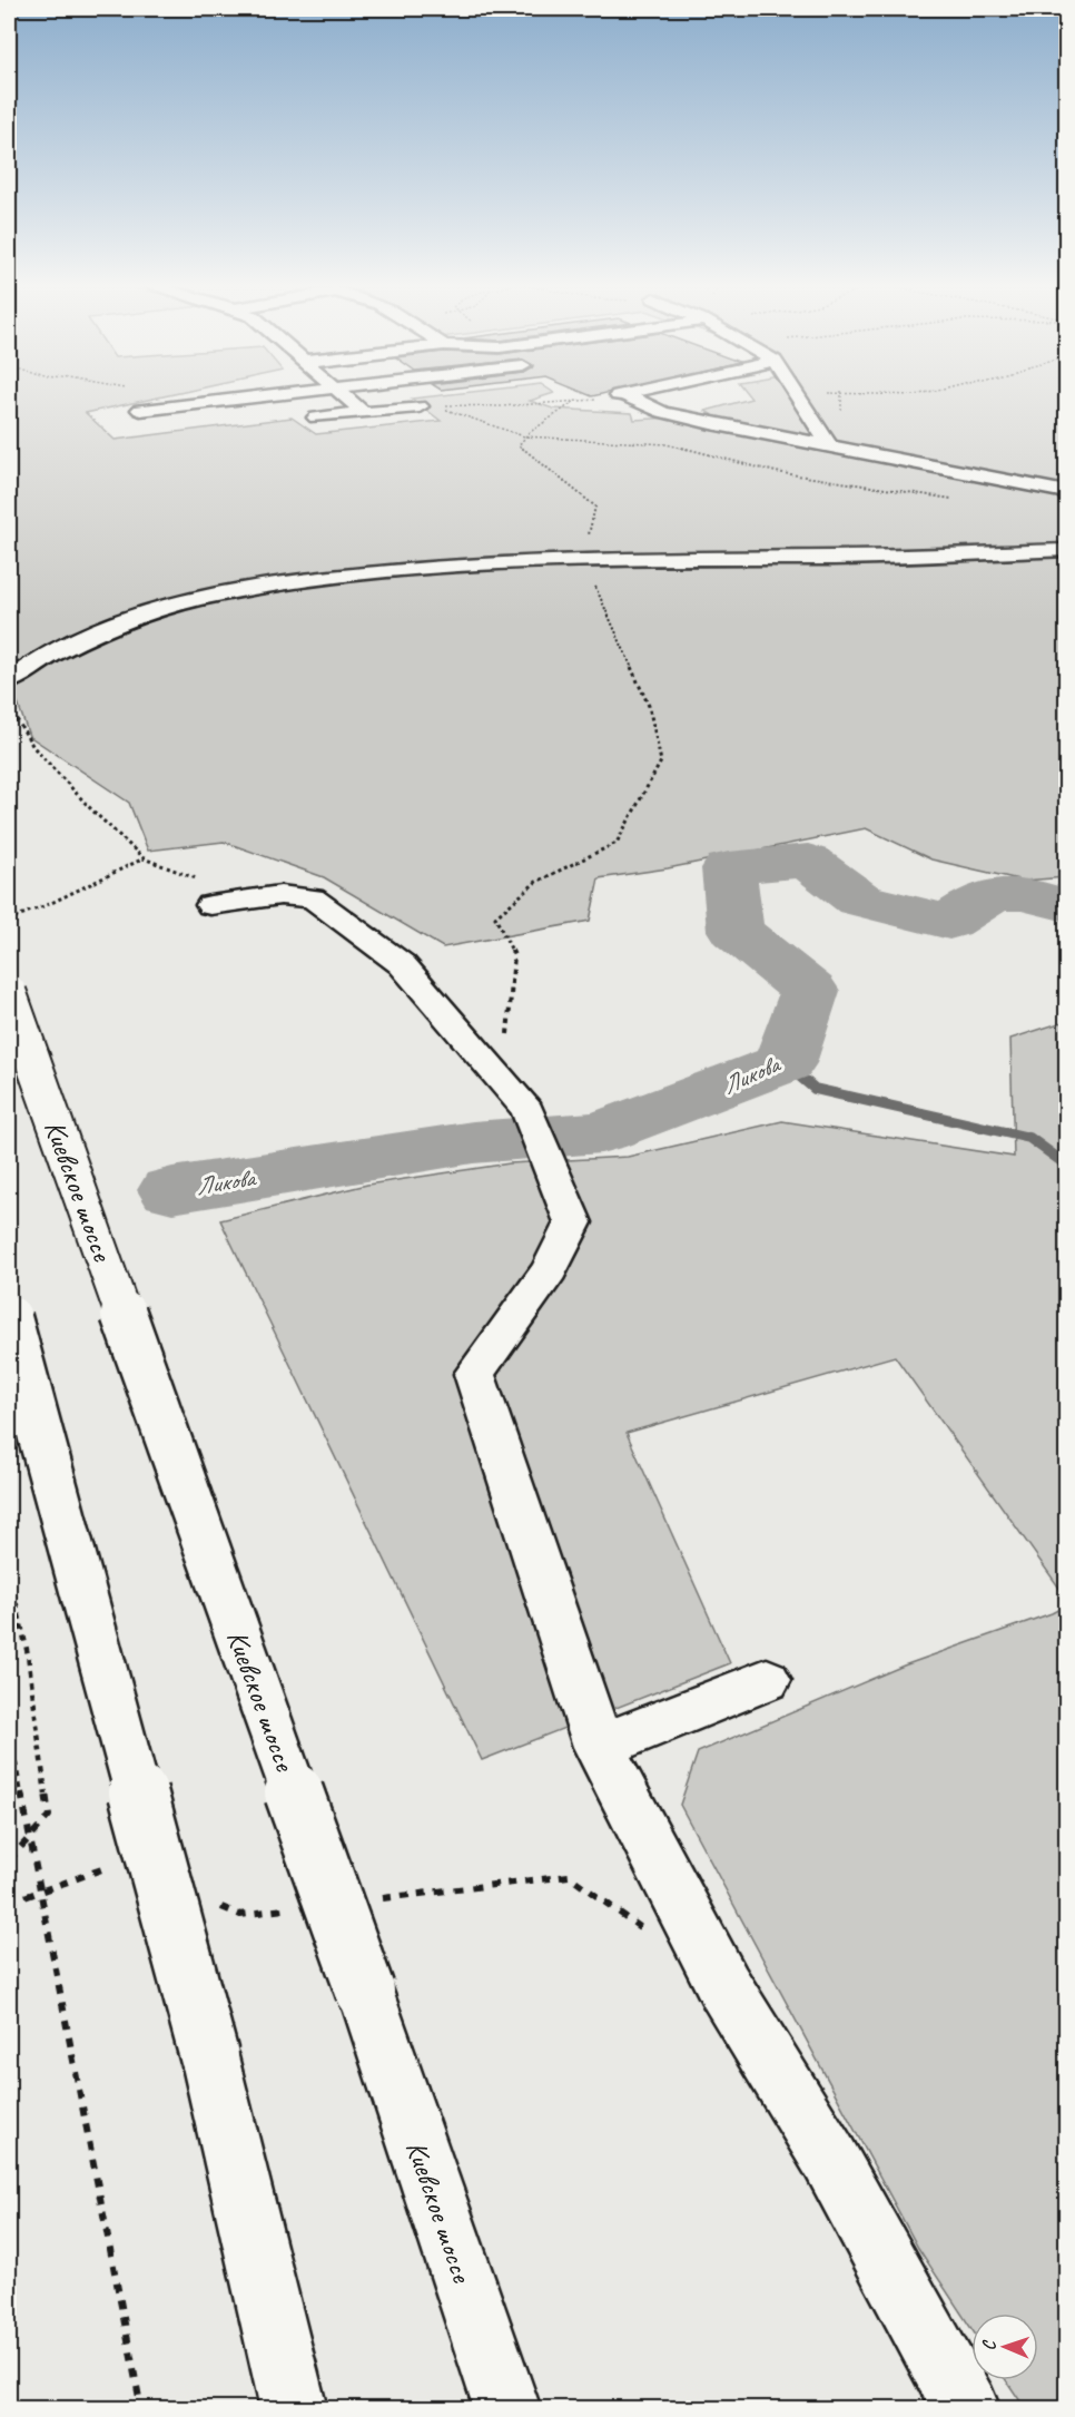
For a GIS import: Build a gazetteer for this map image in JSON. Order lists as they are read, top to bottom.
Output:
{
  "streets": {
    "main road": ["Киевское шоссе"]
  },
  "water": ["Ликова"],
  "north": "left"
}
